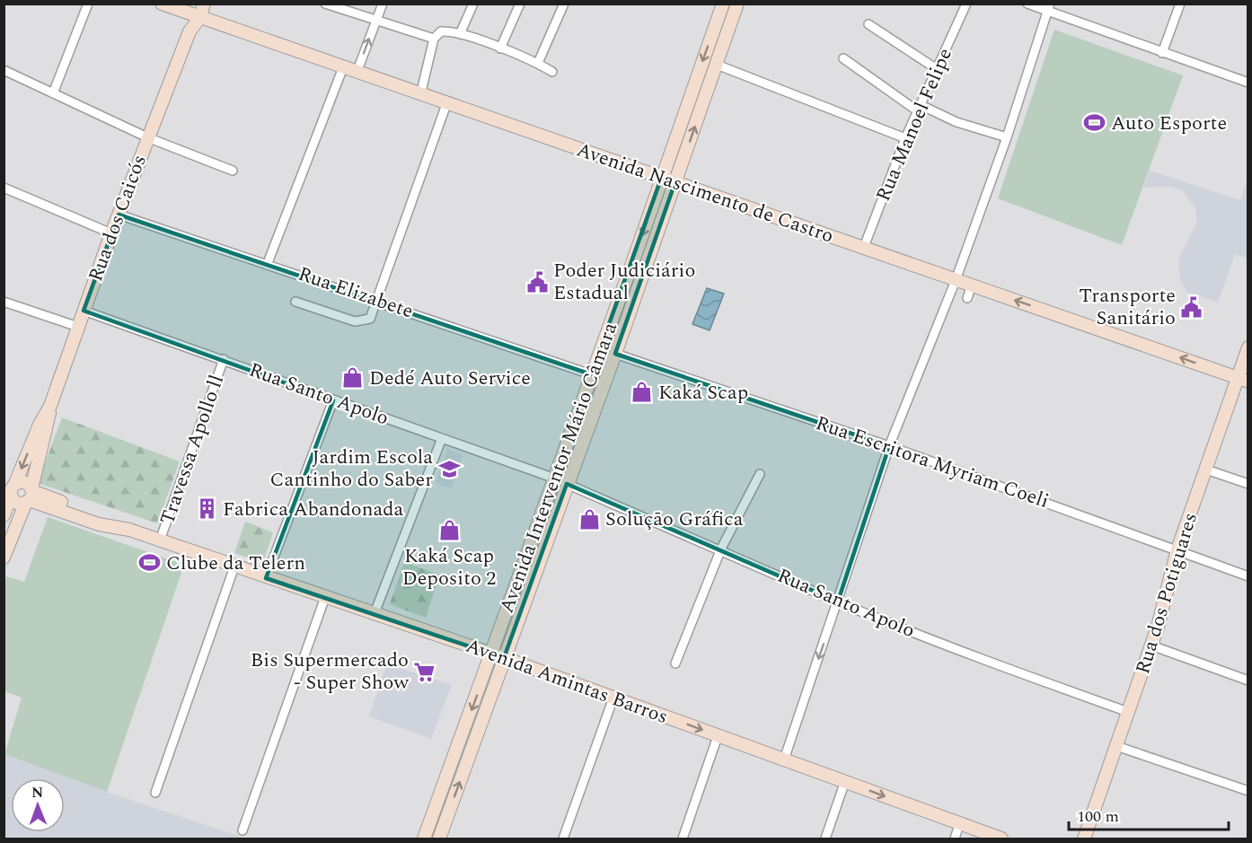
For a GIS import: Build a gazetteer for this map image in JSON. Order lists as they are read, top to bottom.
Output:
{
  "streets": {
    "main road": [
      "Avenida Nascimento de Castro",
      "Rua dos Caicós",
      "Avenida Interventor Mário Câmara",
      "Rua dos Potiguares",
      "Avenida Amintas Barros"
    ],
    "street": [
      "Rua Manoel Felipe",
      "Rua Elizabete",
      "Rua Santo Apolo",
      "Travessa Apollo ll",
      "Rua Escritora Myriam Coeli"
    ]
  },
  "crossings": [
    ["Rua Manoel Felipe", "Avenida Nascimento de Castro"],
    ["Avenida Nascimento de Castro", "Rua dos Caicós"],
    ["Avenida Nascimento de Castro", "Avenida Interventor Mário Câmara"],
    ["Avenida Nascimento de Castro", "Rua dos Potiguares"],
    ["Rua dos Caicós", "Rua Elizabete"],
    ["Rua dos Caicós", "Rua Santo Apolo"],
    ["Rua dos Caicós", "Avenida Amintas Barros"],
    ["Rua Elizabete", "Avenida Interventor Mário Câmara"],
    ["Rua Santo Apolo", "Travessa Apollo ll"],
    ["Rua Santo Apolo", "Avenida Interventor Mário Câmara"],
    ["Rua Santo Apolo", "Rua dos Potiguares"],
    ["Travessa Apollo ll", "Avenida Amintas Barros"],
    ["Rua Escritora Myriam Coeli", "Avenida Interventor Mário Câmara"],
    ["Rua Escritora Myriam Coeli", "Rua dos Potiguares"],
    ["Avenida Interventor Mário Câmara", "Avenida Amintas Barros"]
  ],
  "places": {
    "sports": ["Auto Esporte", "Clube da Telern"],
    "public building": ["Poder Judiciário Estadual", "Transporte Sanitário"],
    "shop": [
      "Dedé Auto Service",
      "Kaká Scap",
      "Solução Gráfica",
      "Kaká Scap Deposito 2"
    ],
    "school or university": ["Jardim Escola Cantinho do Saber"],
    "building": ["Fabrica Abandonada"],
    "supermarket": ["Bis Supermercado - Super Show"]
  },
  "scale_bar": "100 m",
  "north": "top"
}
